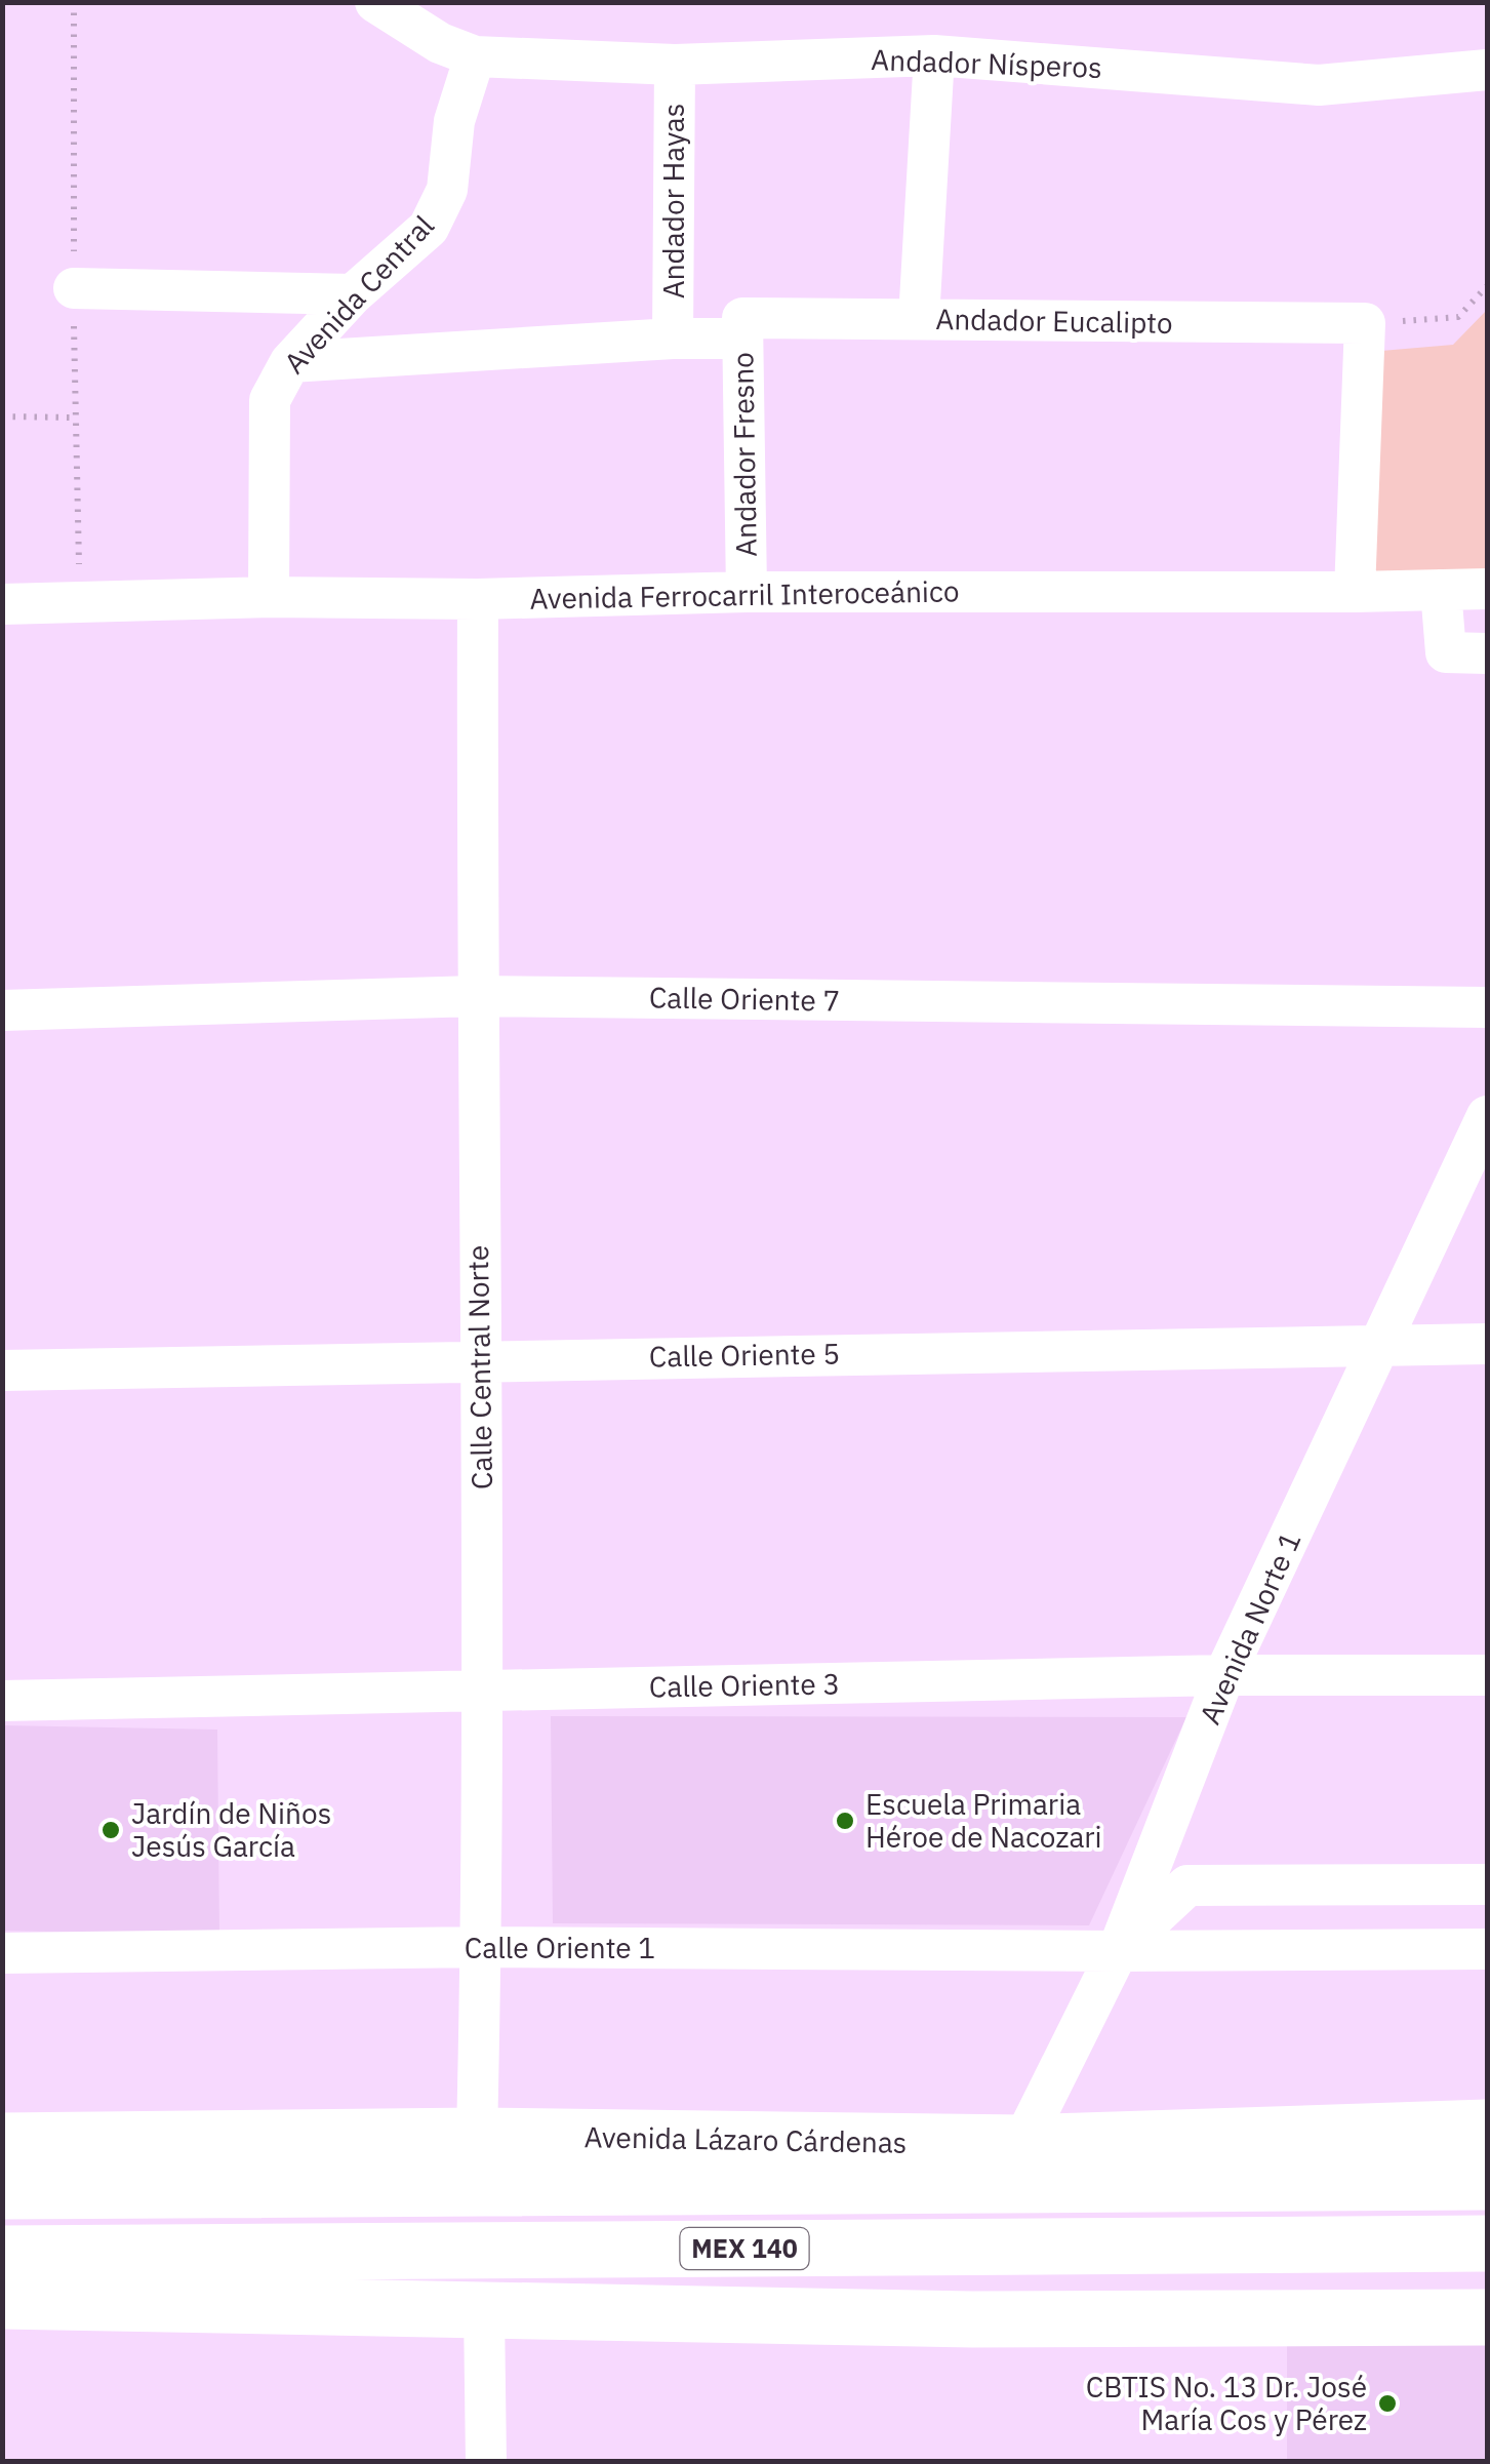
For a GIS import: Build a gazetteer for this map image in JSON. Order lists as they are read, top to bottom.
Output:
{
  "streets": {
    "main road": ["Avenida Lázaro Cárdenas", "MEX 140"],
    "street": [
      "Andador Nísperos",
      "Andador Hayas",
      "Avenida Central",
      "Andador Eucalipto",
      "Andador Fresno",
      "Avenida Ferrocarril Interoceánico",
      "Calle Oriente 7",
      "Calle Oriente 5",
      "Calle Central Norte",
      "Avenida Norte 1",
      "Calle Oriente 3",
      "Calle Oriente 1"
    ]
  },
  "crossings": [
    ["Andador Nísperos", "Andador Hayas"],
    ["Andador Nísperos", "Avenida Central"],
    ["Andador Hayas", "Andador Eucalipto"],
    ["Avenida Central", "Andador Eucalipto"],
    ["Avenida Central", "Avenida Ferrocarril Interoceánico"],
    ["Andador Eucalipto", "Andador Fresno"],
    ["Andador Fresno", "Avenida Ferrocarril Interoceánico"],
    ["Avenida Ferrocarril Interoceánico", "Calle Central Norte"],
    ["Calle Oriente 7", "Calle Central Norte"],
    ["Calle Oriente 5", "Calle Central Norte"],
    ["Calle Oriente 5", "Avenida Norte 1"],
    ["Calle Central Norte", "Calle Oriente 3"],
    ["Calle Central Norte", "Calle Oriente 1"],
    ["Calle Central Norte", "Avenida Lázaro Cárdenas"],
    ["Avenida Norte 1", "Calle Oriente 3"],
    ["Avenida Norte 1", "Calle Oriente 1"],
    ["Avenida Norte 1", "Avenida Lázaro Cárdenas"]
  ],
  "places": ["Escuela Primaria Héroe de Nacozari", "Jardín de Niños Jesús García", "CBTIS No. 13 Dr. José María Cos y Pérez"]
}
